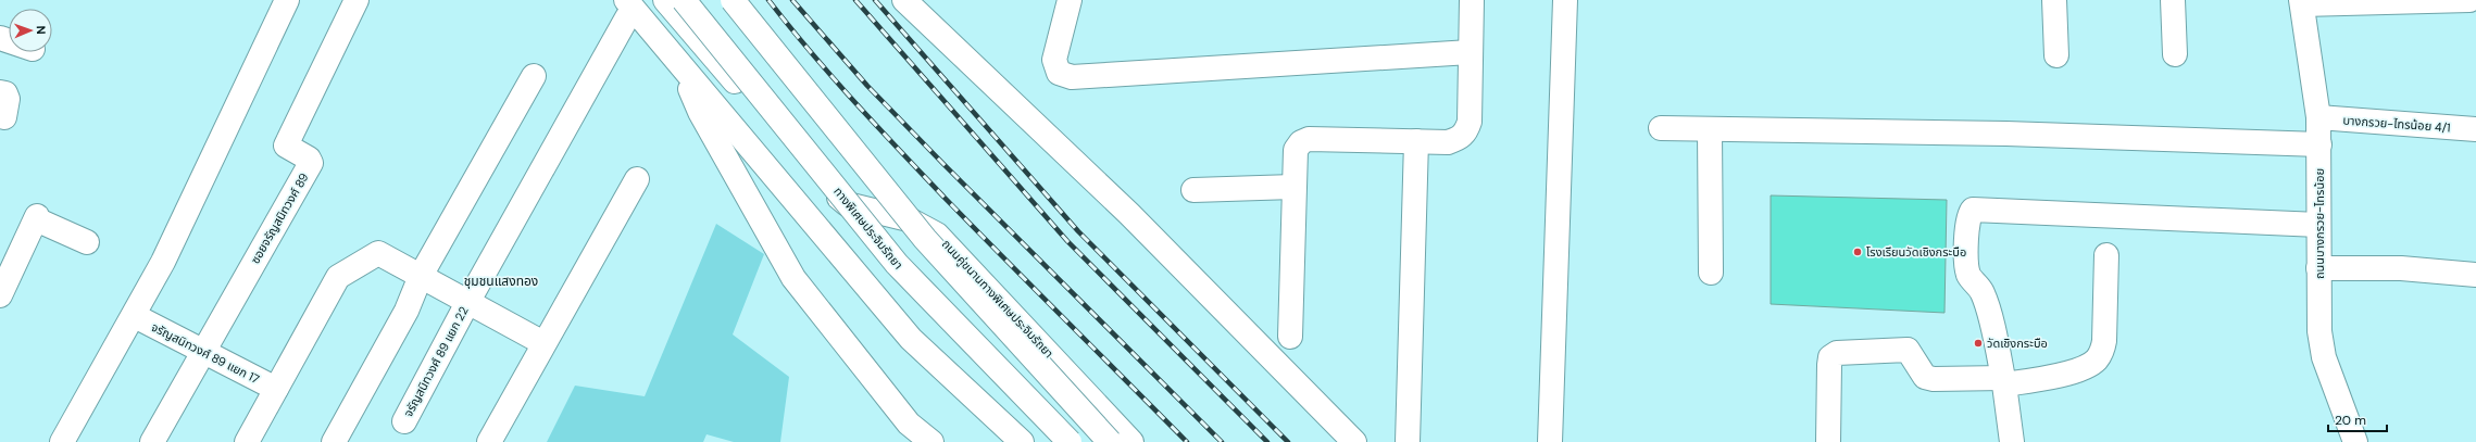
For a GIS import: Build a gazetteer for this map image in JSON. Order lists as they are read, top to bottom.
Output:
{
  "streets": {
    "main road": [
      "บางกรวย-ไทรน้อย 4/1",
      "ซอยจรัญสนิทวงศ์ 89",
      "ถนนบางกรวย-ไทรน้อย",
      "ทางพิเศษประจิมรัถยา",
      "ถนนคู่ขนานทางพิเศษประจิมรัถยา",
      "จรัญสนิทวงศ์ 89 แยก 17",
      "จรัญสนิทวงศ์ 89 แยก 22"
    ]
  },
  "crossings": [
    ["บางกรวย-ไทรน้อย 4/1", "ถนนบางกรวย-ไทรน้อย"],
    ["ซอยจรัญสนิทวงศ์ 89", "จรัญสนิทวงศ์ 89 แยก 17"]
  ],
  "districts": ["ชุมชนแสงทอง"],
  "places": ["โรงเรียนวัดเชิงกระบือ", "วัดเชิงกระบือ"],
  "scale_bar": "20 m",
  "north": "right"
}
